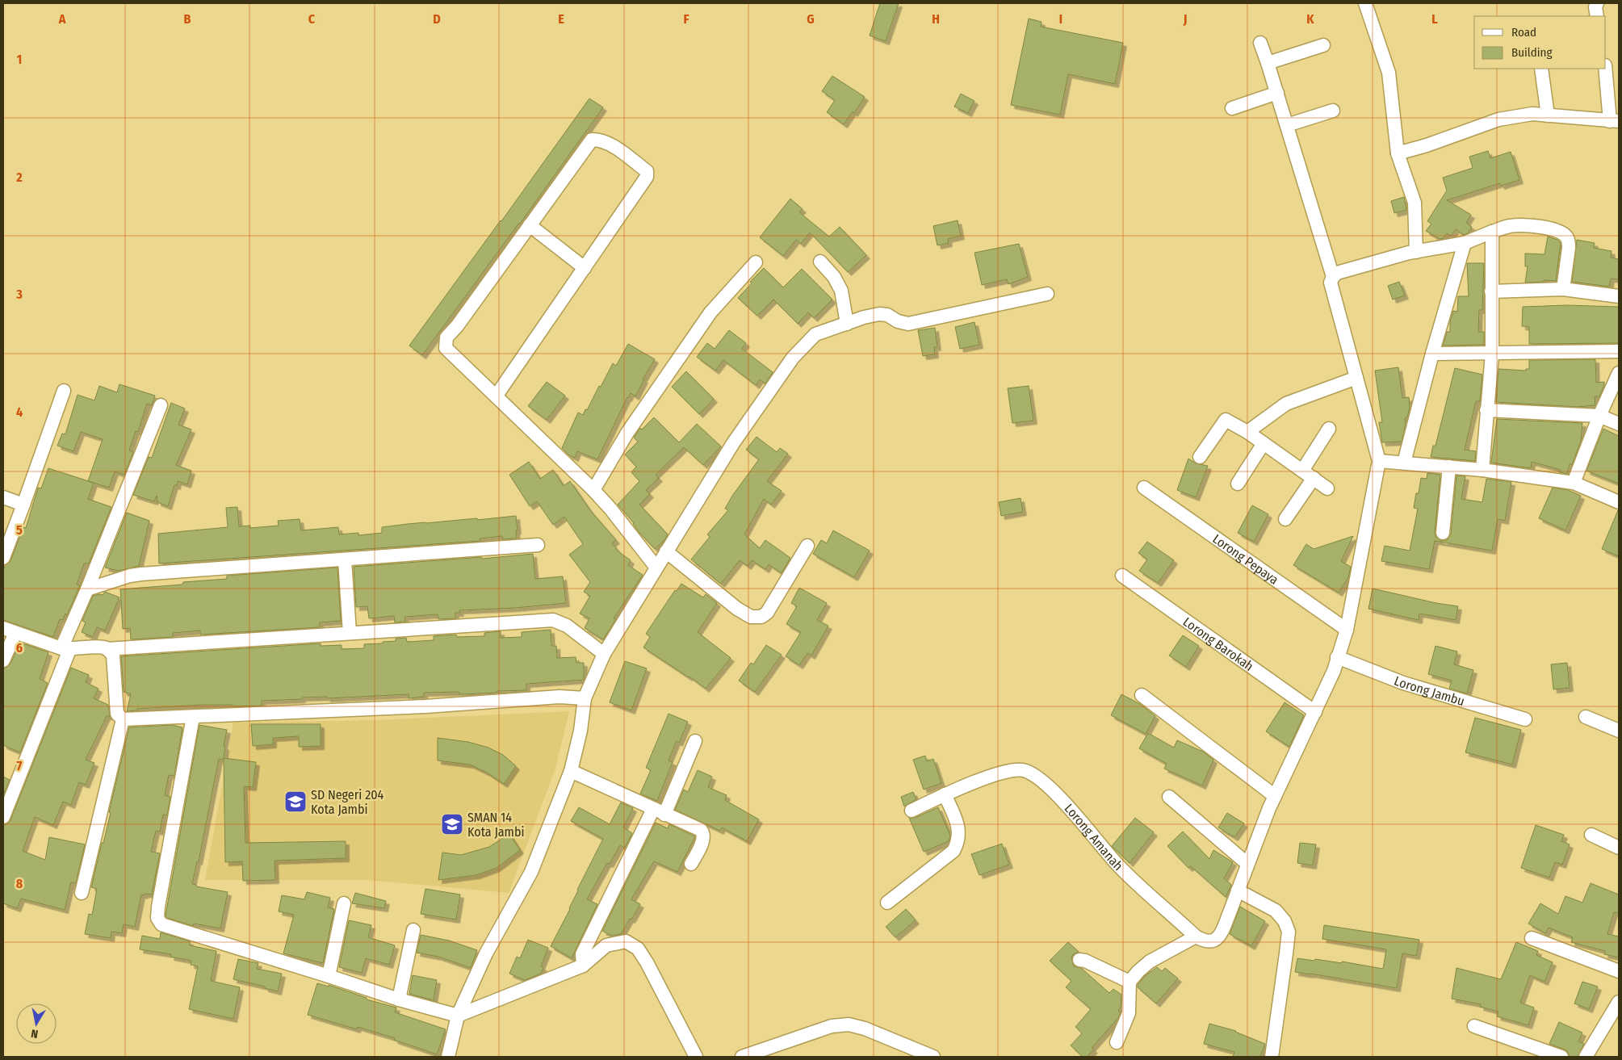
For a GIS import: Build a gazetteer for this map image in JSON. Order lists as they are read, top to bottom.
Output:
{
  "streets": {
    "street": [
      "Lorong Pepaya",
      "Lorong Barokah",
      "Lorong Jambu",
      "Lorong Amanah"
    ]
  },
  "places": {
    "school or university": ["SD Negeri 204 Kota Jambi", "SMAN 14 Kota Jambi"]
  },
  "legend": ["Road", "Building"],
  "north": "bottom",
  "grid": {
    "columns": [
      "A",
      "B",
      "C",
      "D",
      "E",
      "F",
      "G",
      "H",
      "I",
      "J",
      "K",
      "L"
    ],
    "rows": [
      "1",
      "2",
      "3",
      "4",
      "5",
      "6",
      "7",
      "8"
    ]
  }
}
